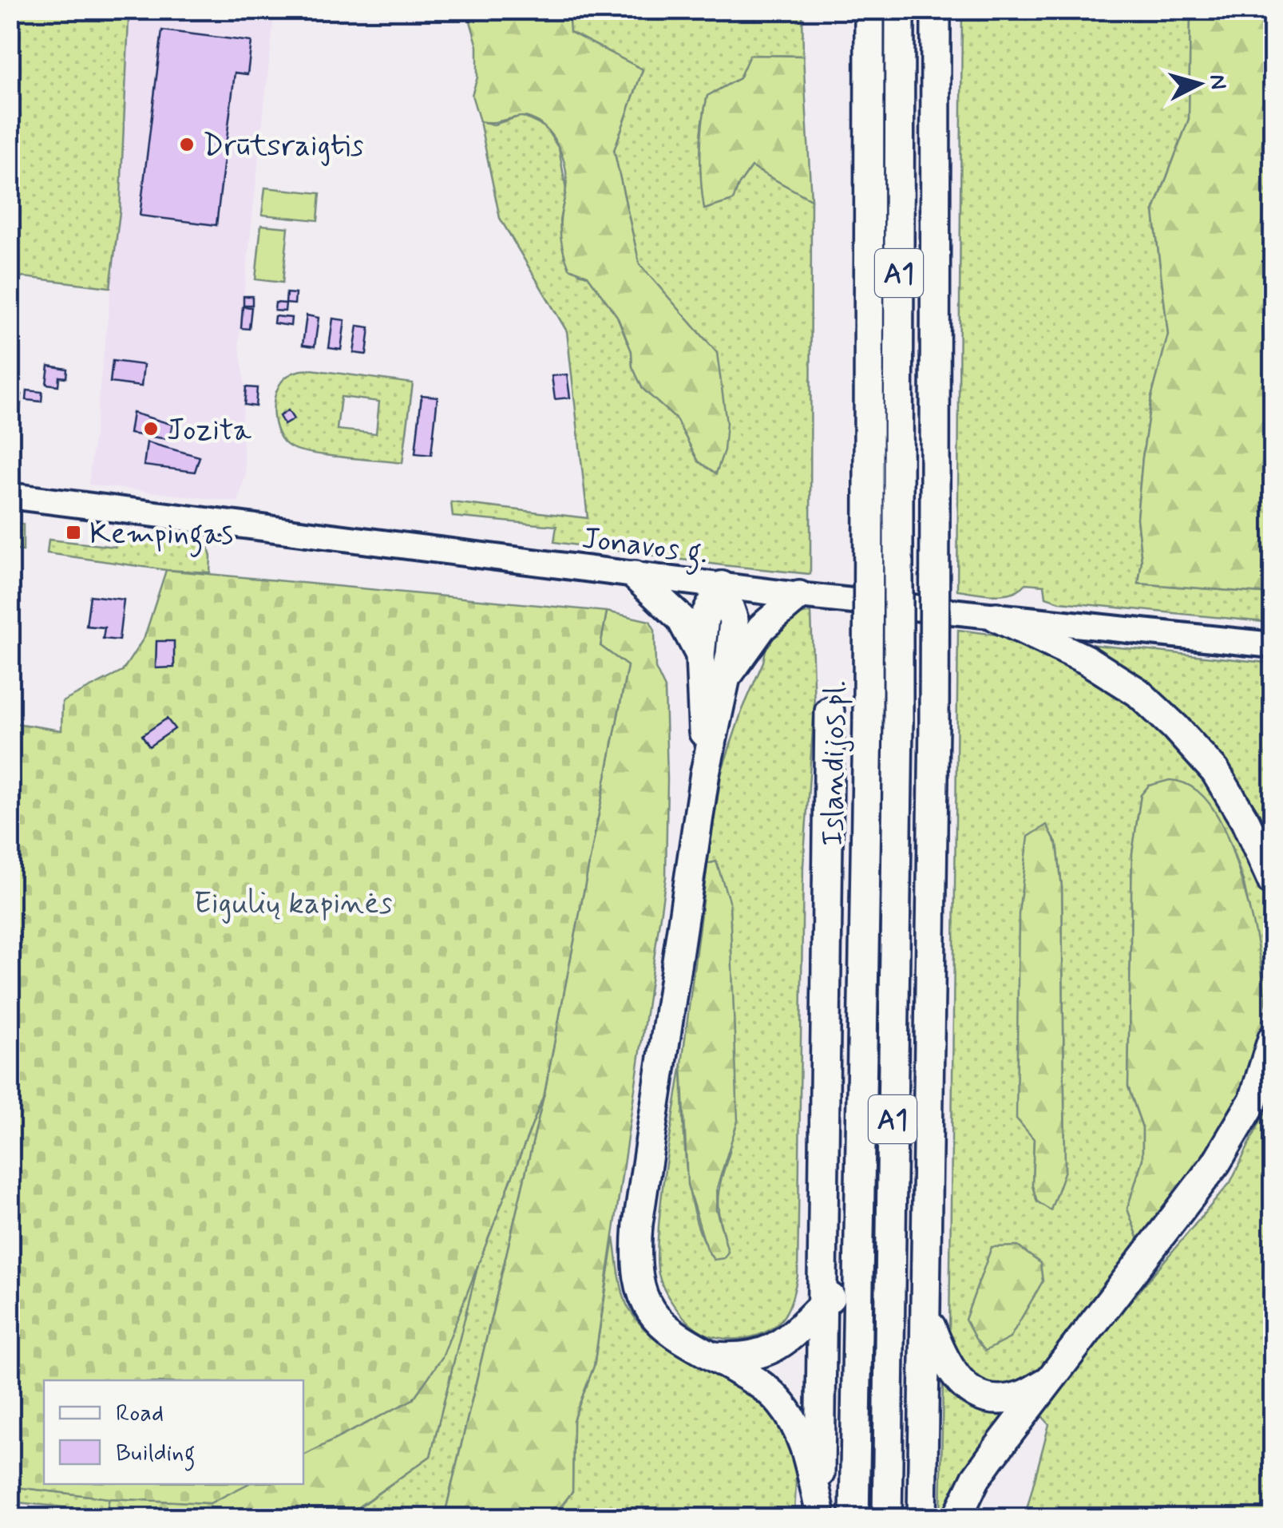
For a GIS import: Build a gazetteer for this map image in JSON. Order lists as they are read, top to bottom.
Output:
{
  "streets": {
    "highway": ["A1", "Islandijos pl."],
    "main road": ["Jonavos g."]
  },
  "parks": ["Eigulių kapinės"],
  "places": {
    "other": ["Drūtsraigtis", "Jozita"],
    "transit": ["Kempingas"]
  },
  "legend": ["Road", "Building"],
  "north": "right"
}
